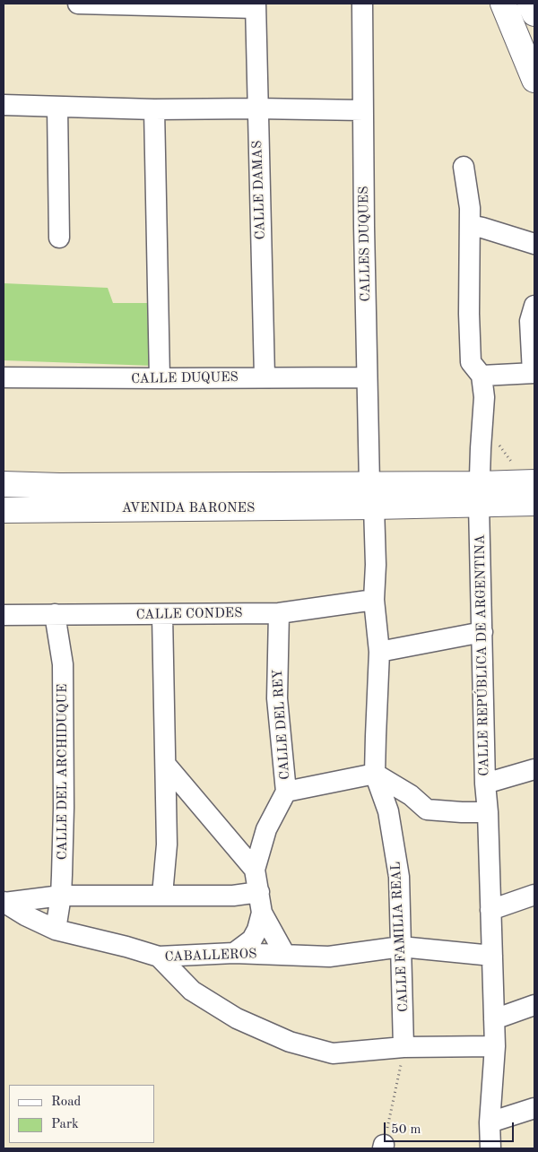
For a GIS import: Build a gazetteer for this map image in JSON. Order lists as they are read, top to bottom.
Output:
{
  "streets": {
    "main road": ["AVENIDA BARONES"],
    "street": [
      "CALLE DAMAS",
      "CALLES DUQUES",
      "CALLE DUQUES",
      "CALLE CONDES",
      "CALLE REPÚBLICA DE ARGENTINA",
      "CALLE DEL REY",
      "CALLE DEL ARCHIDUQUE",
      "CALLE FAMILIA REAL",
      "CABALLEROS"
    ]
  },
  "crossings": [
    ["CALLE DAMAS", "CALLE DUQUES"],
    ["CALLES DUQUES", "CALLE DUQUES"],
    ["CALLES DUQUES", "AVENIDA BARONES"],
    ["CALLES DUQUES", "CALLE FAMILIA REAL"],
    ["AVENIDA BARONES", "CALLE FAMILIA REAL"],
    ["CALLE CONDES", "CALLE DEL REY"],
    ["CALLE CONDES", "CALLE DEL ARCHIDUQUE"],
    ["CALLE CONDES", "CALLE FAMILIA REAL"],
    ["CALLE REPÚBLICA DE ARGENTINA", "CABALLEROS"],
    ["CALLE DEL REY", "CABALLEROS"],
    ["CALLE DEL ARCHIDUQUE", "CABALLEROS"],
    ["CALLE FAMILIA REAL", "CABALLEROS"]
  ],
  "legend": ["Road", "Park"],
  "scale_bar": "50 m"
}
